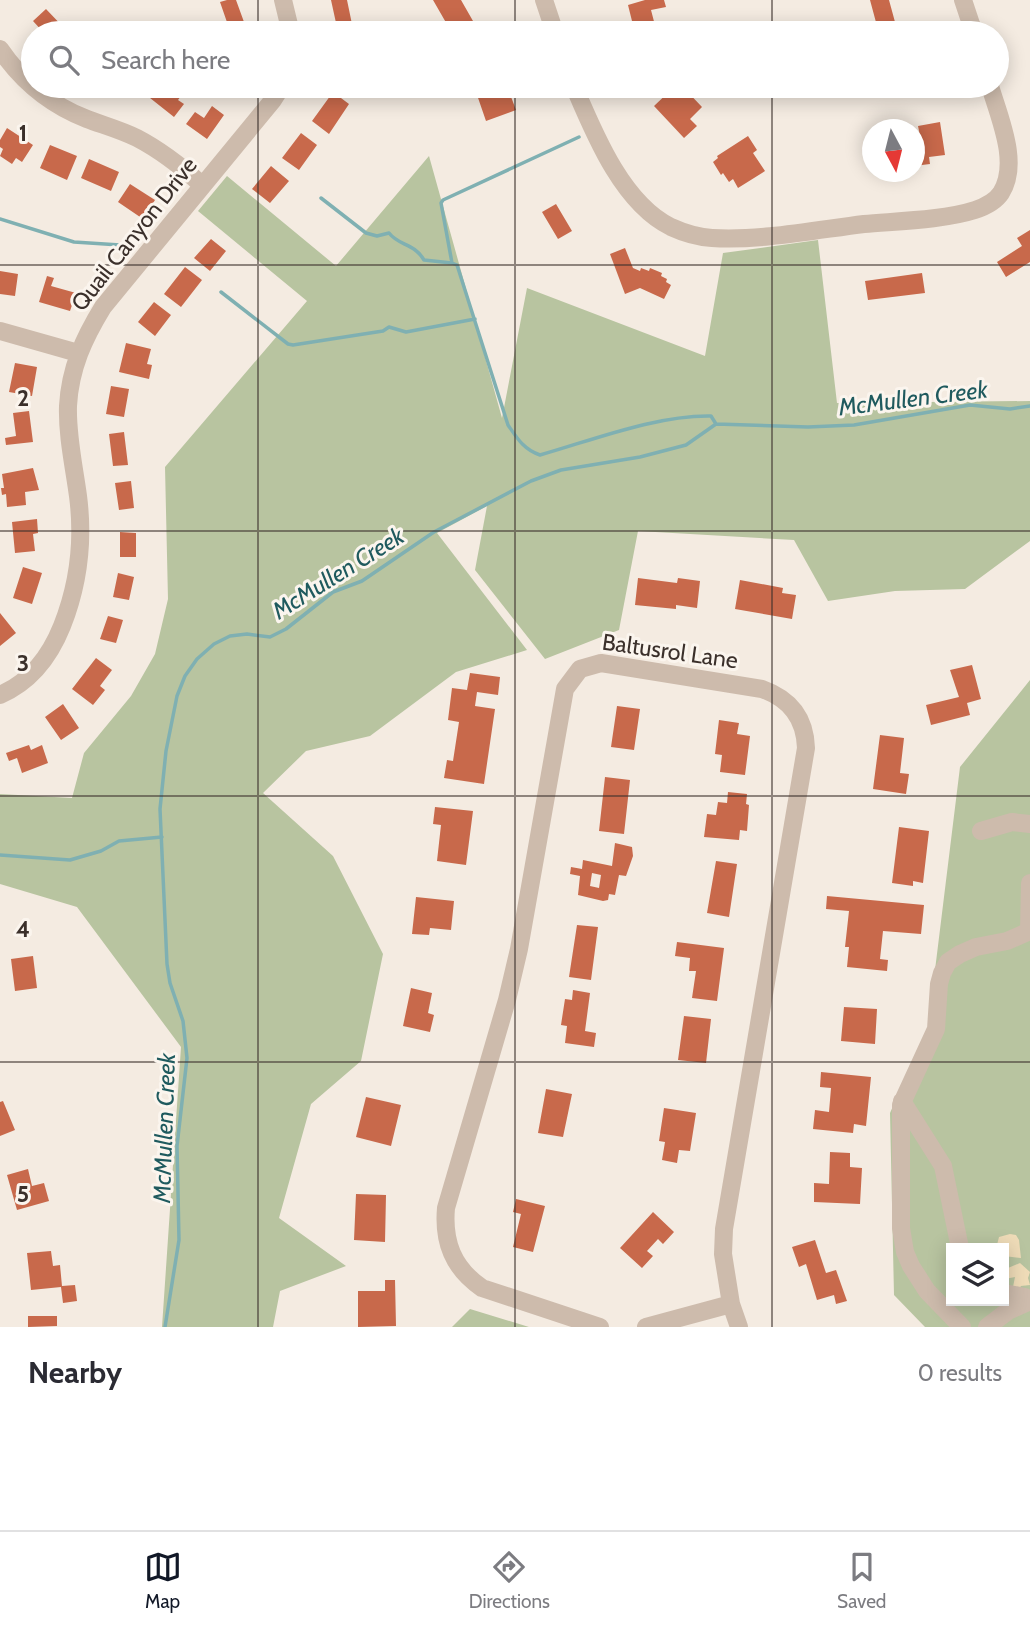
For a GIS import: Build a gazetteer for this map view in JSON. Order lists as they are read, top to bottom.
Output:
{
  "streets": {
    "street": ["Quail Canyon Drive", "Baltusrol Lane"]
  },
  "water": ["McMullen Creek"],
  "north": "bottom",
  "page": {
    "search": "Search here",
    "heading": ["Nearby", "0 results"],
    "nav": ["Map", "Directions", "Saved"]
  },
  "grid": {
    "rows": [
      "1",
      "2",
      "3",
      "4",
      "5"
    ]
  }
}
